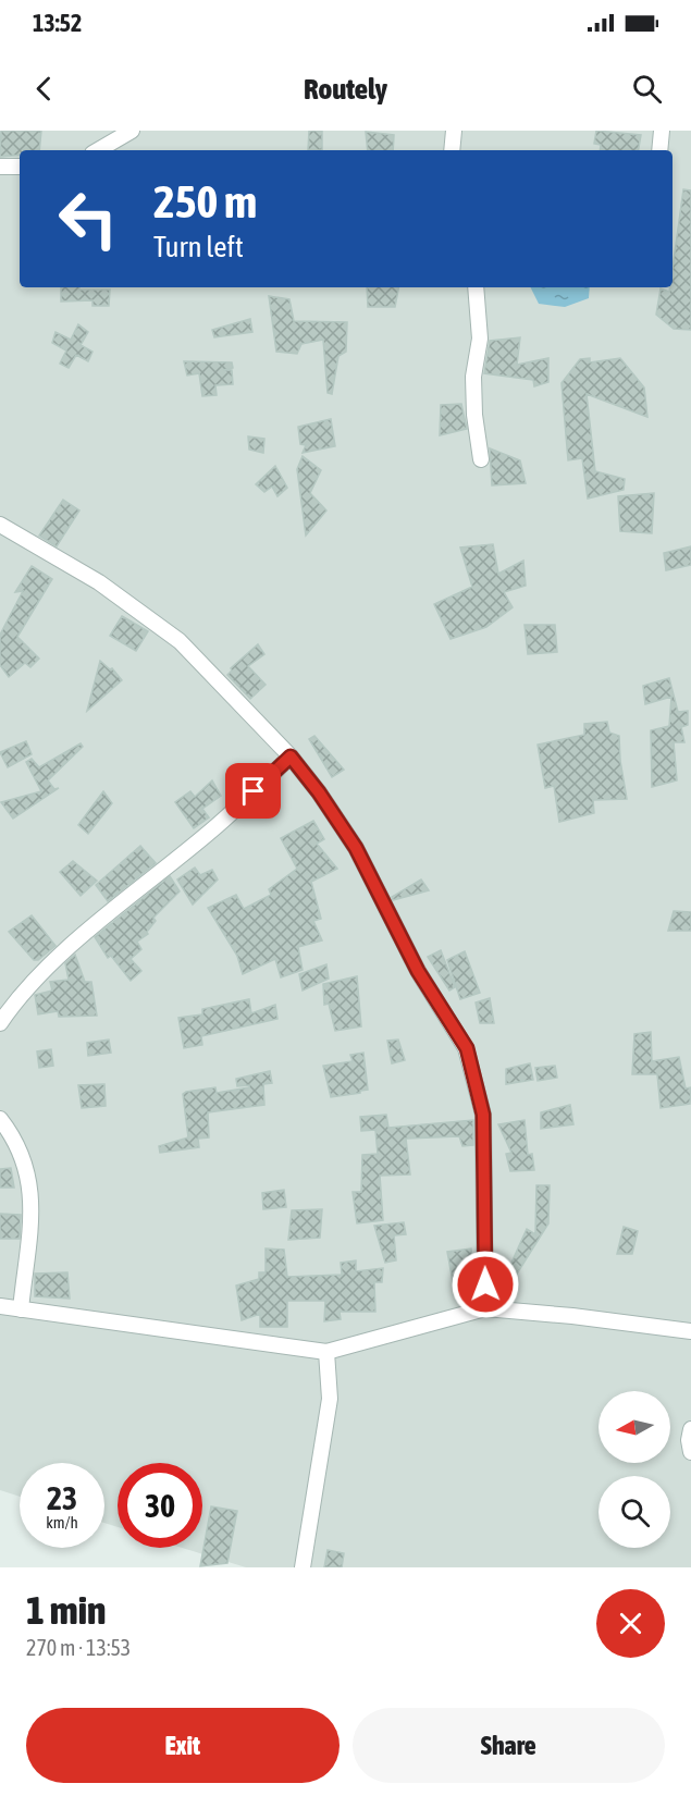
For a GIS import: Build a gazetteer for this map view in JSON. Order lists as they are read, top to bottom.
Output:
{
  "north": "left",
  "page": {
    "status": "13:52",
    "header": "Routely",
    "turn": ["250 m", "Turn left"],
    "speed": "23 km/h",
    "limit": "30",
    "heading": ["1 min", "270 m · 13:53"],
    "buttons": ["Exit", "Share"]
  }
}
